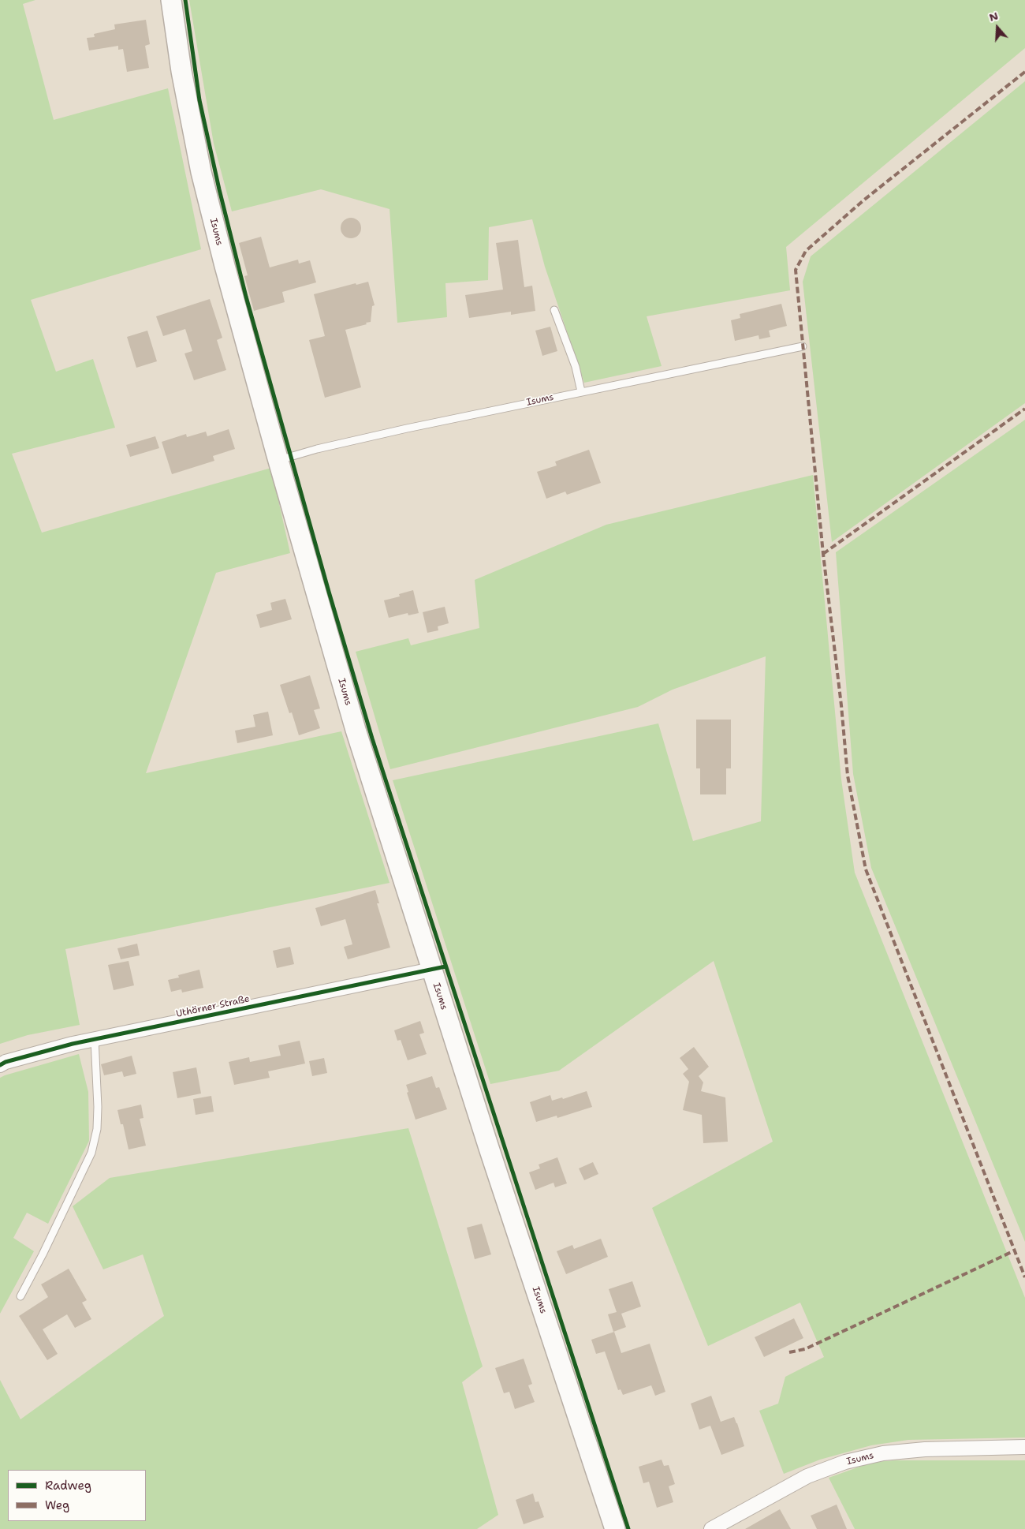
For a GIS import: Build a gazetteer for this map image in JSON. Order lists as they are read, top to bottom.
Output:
{
  "streets": {
    "main road": ["Isums"],
    "street": ["Uthörner Straße"]
  },
  "crossings": [
    ["Isums", "Uthörner Straße"]
  ],
  "legend": ["Radweg", "Weg"],
  "north": "top"
}
